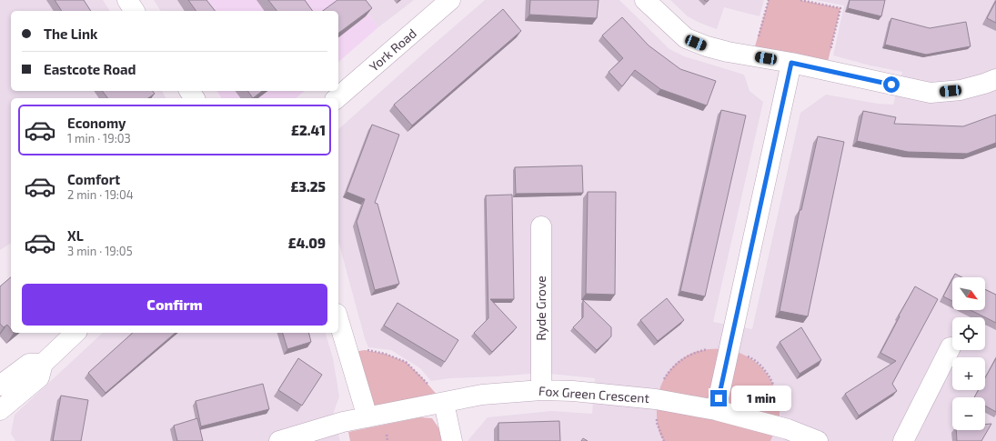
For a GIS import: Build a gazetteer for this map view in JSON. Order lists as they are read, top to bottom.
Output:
{
  "streets": {
    "street": ["York Road", "Ryde Grove", "Fox Green Crescent"]
  },
  "crossings": [
    ["Ryde Grove", "Fox Green Crescent"]
  ],
  "north": "bottom right",
  "page": {
    "banner": ["The Link", "Eastcote Road"],
    "list": [
      {
        "name": "Economy",
        "note": "1 min · 19:03",
        "value": "£2.41"
      },
      {
        "name": "Comfort",
        "note": "2 min · 19:04",
        "value": "£3.25"
      },
      {
        "name": "XL",
        "note": "3 min · 19:05",
        "value": "£4.09"
      }
    ],
    "buttons": "Confirm",
    "map_buttons": ["+", "−"],
    "bubble": "1 min"
  }
}
